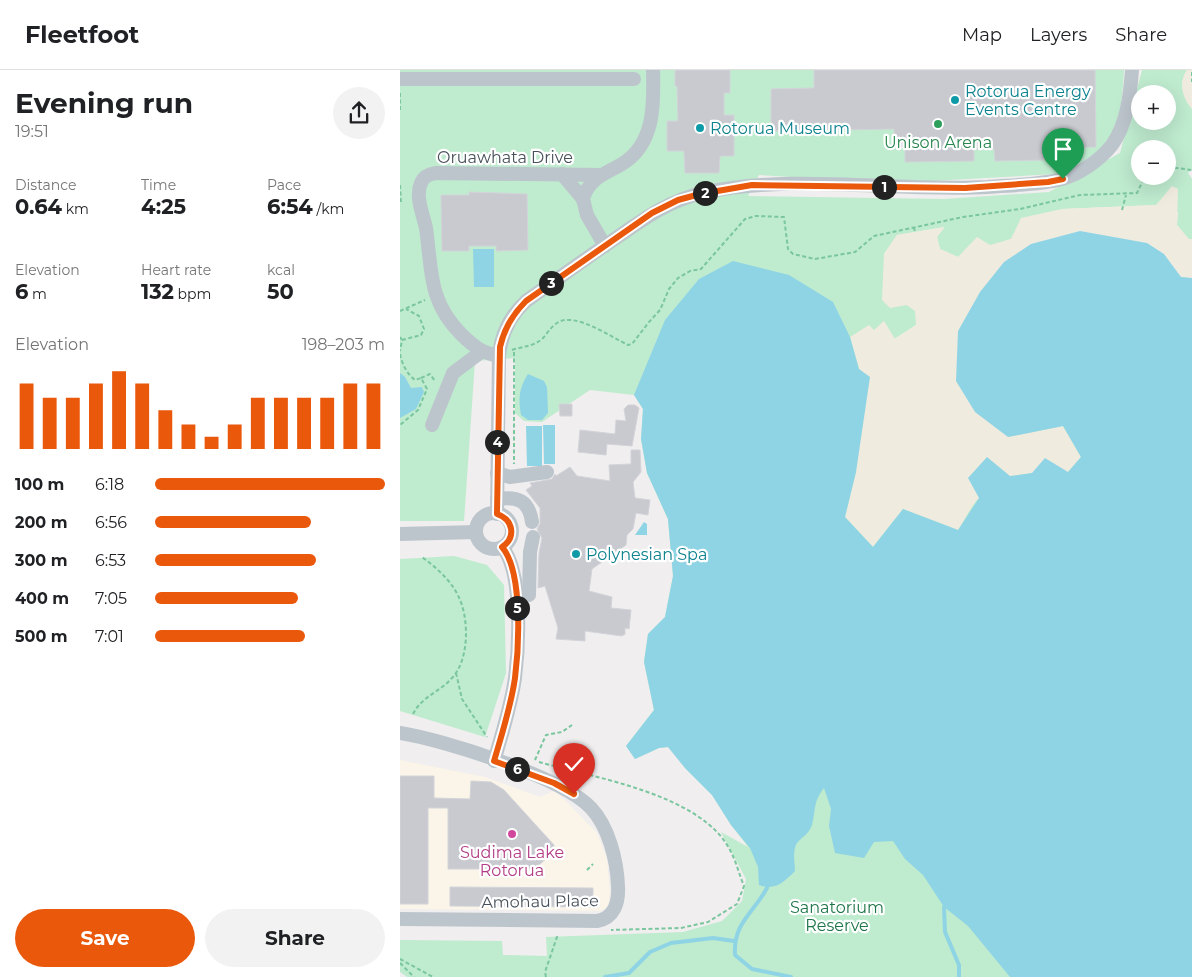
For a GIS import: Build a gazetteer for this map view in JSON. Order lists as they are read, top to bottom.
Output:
{
  "streets": {
    "street": ["Oruawhata Drive", "Amohau Place"]
  },
  "parks": ["Sanatorium Reserve"],
  "places": [
    "Rotorua Energy Events Centre",
    "Unison Arena",
    "Rotorua Museum",
    "Polynesian Spa",
    "Sudima Lake Rotorua"
  ],
  "page": {
    "header": "Fleetfoot",
    "nav": ["Map", "Layers", "Share"],
    "heading": ["Evening run", "19:51"],
    "map_buttons": ["+", "−"],
    "stats": [
      ["Distance", "0.64 km"],
      ["Time", "4:25"],
      ["Pace", "6:54 /km"],
      ["Elevation", "6 m"],
      ["Heart rate", "132 bpm"],
      ["kcal", "50"]
    ],
    "pins": [
      "1",
      "2",
      "3",
      "4",
      "5",
      "6"
    ],
    "chart": ["Elevation", "198–203 m"],
    "list": [
      {
        "name": "100 m",
        "note": "6:18"
      },
      {
        "name": "200 m",
        "note": "6:56"
      },
      {
        "name": "300 m",
        "note": "6:53"
      },
      {
        "name": "400 m",
        "note": "7:05"
      },
      {
        "name": "500 m",
        "note": "7:01"
      }
    ],
    "buttons": ["Save", "Share"]
  }
}
